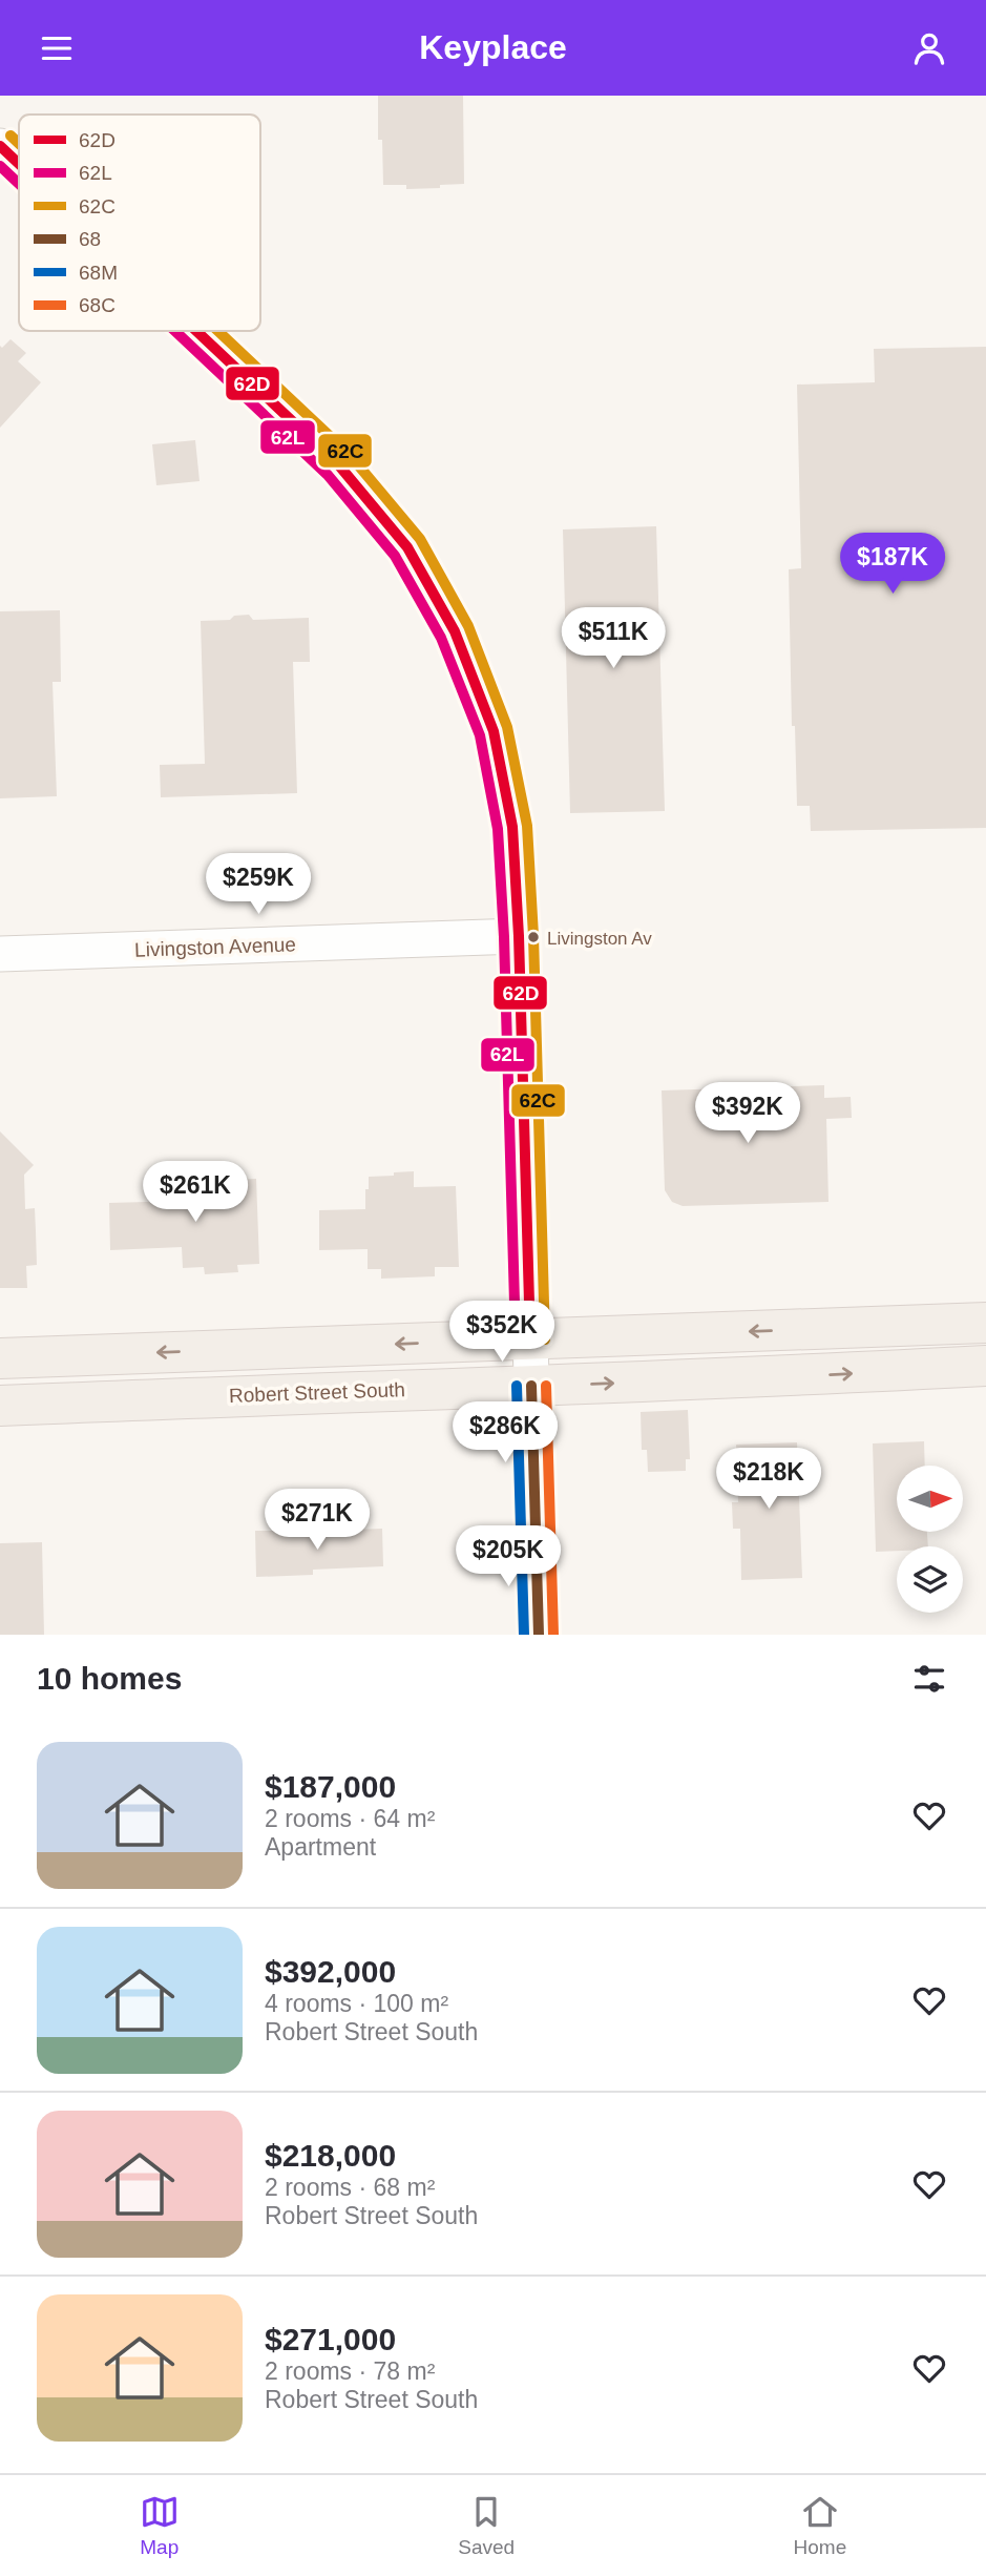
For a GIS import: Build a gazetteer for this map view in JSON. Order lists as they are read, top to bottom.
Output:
{
  "streets": {
    "main road": ["Robert Street South"],
    "street": ["Livingston Avenue"]
  },
  "places": ["Livingston Av"],
  "lines": [
    "transit line 62C",
    "transit line 62D",
    "transit line 62L",
    "transit line 68",
    "transit line 68M",
    "transit line 68C"
  ],
  "legend": [
    "62D",
    "62L",
    "62C",
    "68",
    "68M",
    "68C"
  ],
  "north": "right",
  "page": {
    "header": "Keyplace",
    "price": [
      "$187K",
      "$511K",
      "$259K",
      "$392K",
      "$261K",
      "$352K",
      "$286K",
      "$218K",
      "$271K",
      "$205K"
    ],
    "heading": "10 homes",
    "list": [
      {
        "name": "$187,000",
        "note": "2 rooms · 64 m² · Apartment"
      },
      {
        "name": "$392,000",
        "note": "4 rooms · 100 m² · Robert Street South"
      },
      {
        "name": "$218,000",
        "note": "2 rooms · 68 m² · Robert Street South"
      },
      {
        "name": "$271,000",
        "note": "2 rooms · 78 m² · Robert Street South"
      }
    ],
    "tabs": ["Map", "Saved", "Home"]
  }
}
